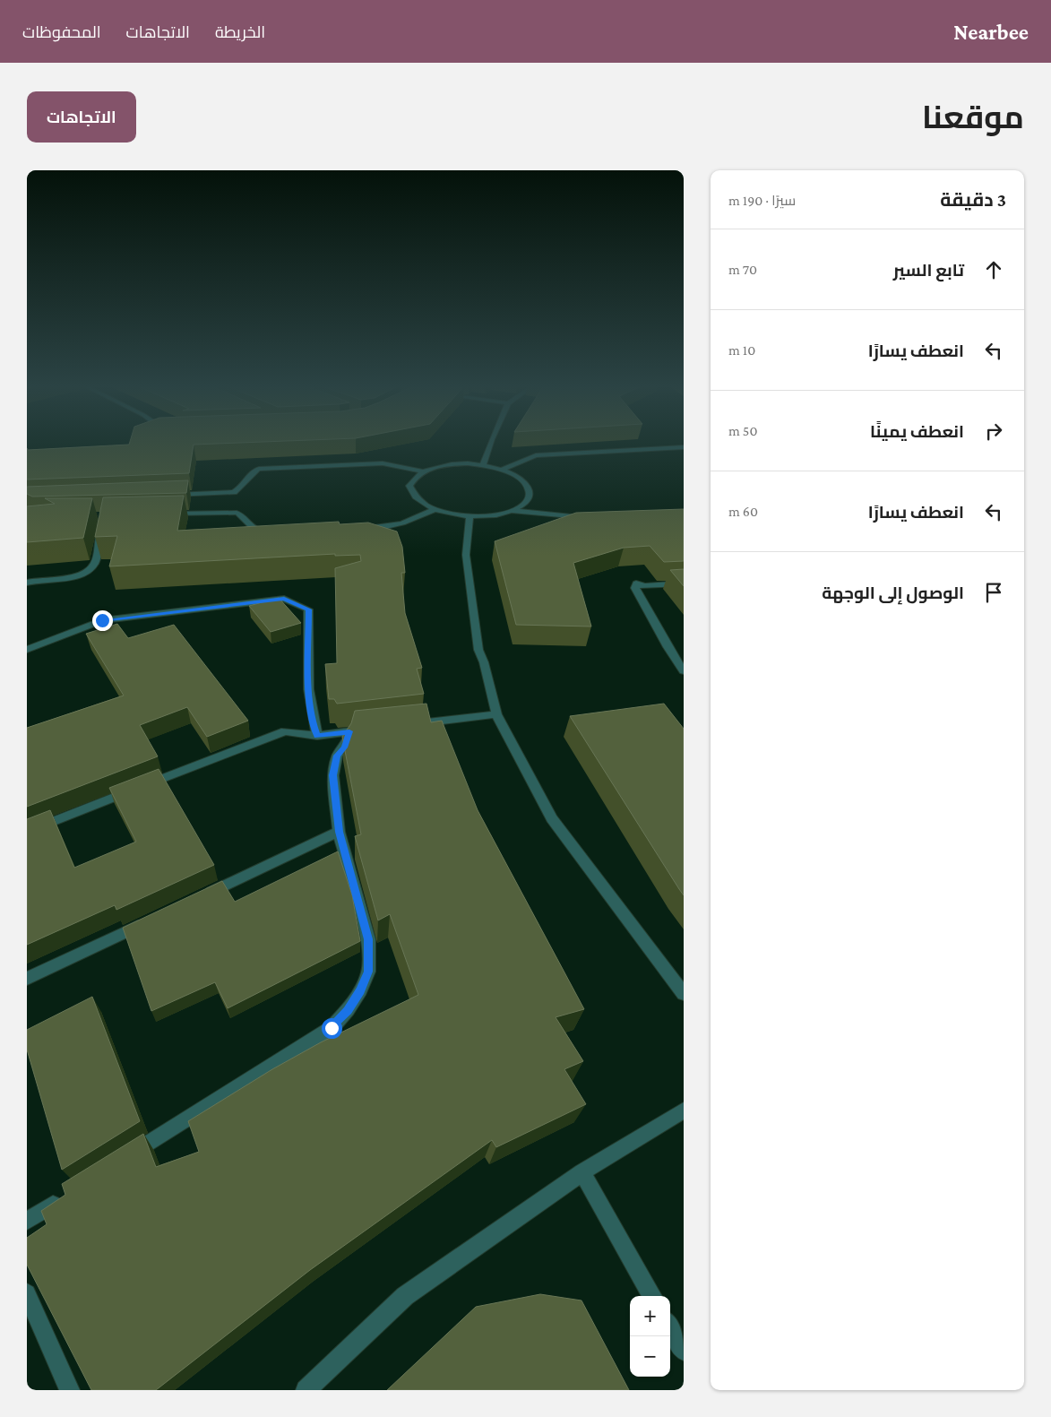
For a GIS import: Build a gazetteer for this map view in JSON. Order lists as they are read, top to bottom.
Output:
{
  "page": {
    "header": "Nearbee",
    "nav": ["الخريطة", "الاتجاهات", "المحفوظات"],
    "title": "موقعنا",
    "buttons": "الاتجاهات",
    "heading": ["3 دقيقة", "سيرًا · 190 m"],
    "list": [
      ["تابع السير", "70 m"],
      ["انعطف يسارًا", "10 m"],
      ["انعطف يمينًا", "50 m"],
      ["انعطف يسارًا", "60 m"],
      "الوصول إلى الوجهة"
    ],
    "map_buttons": ["+", "−"]
  }
}
